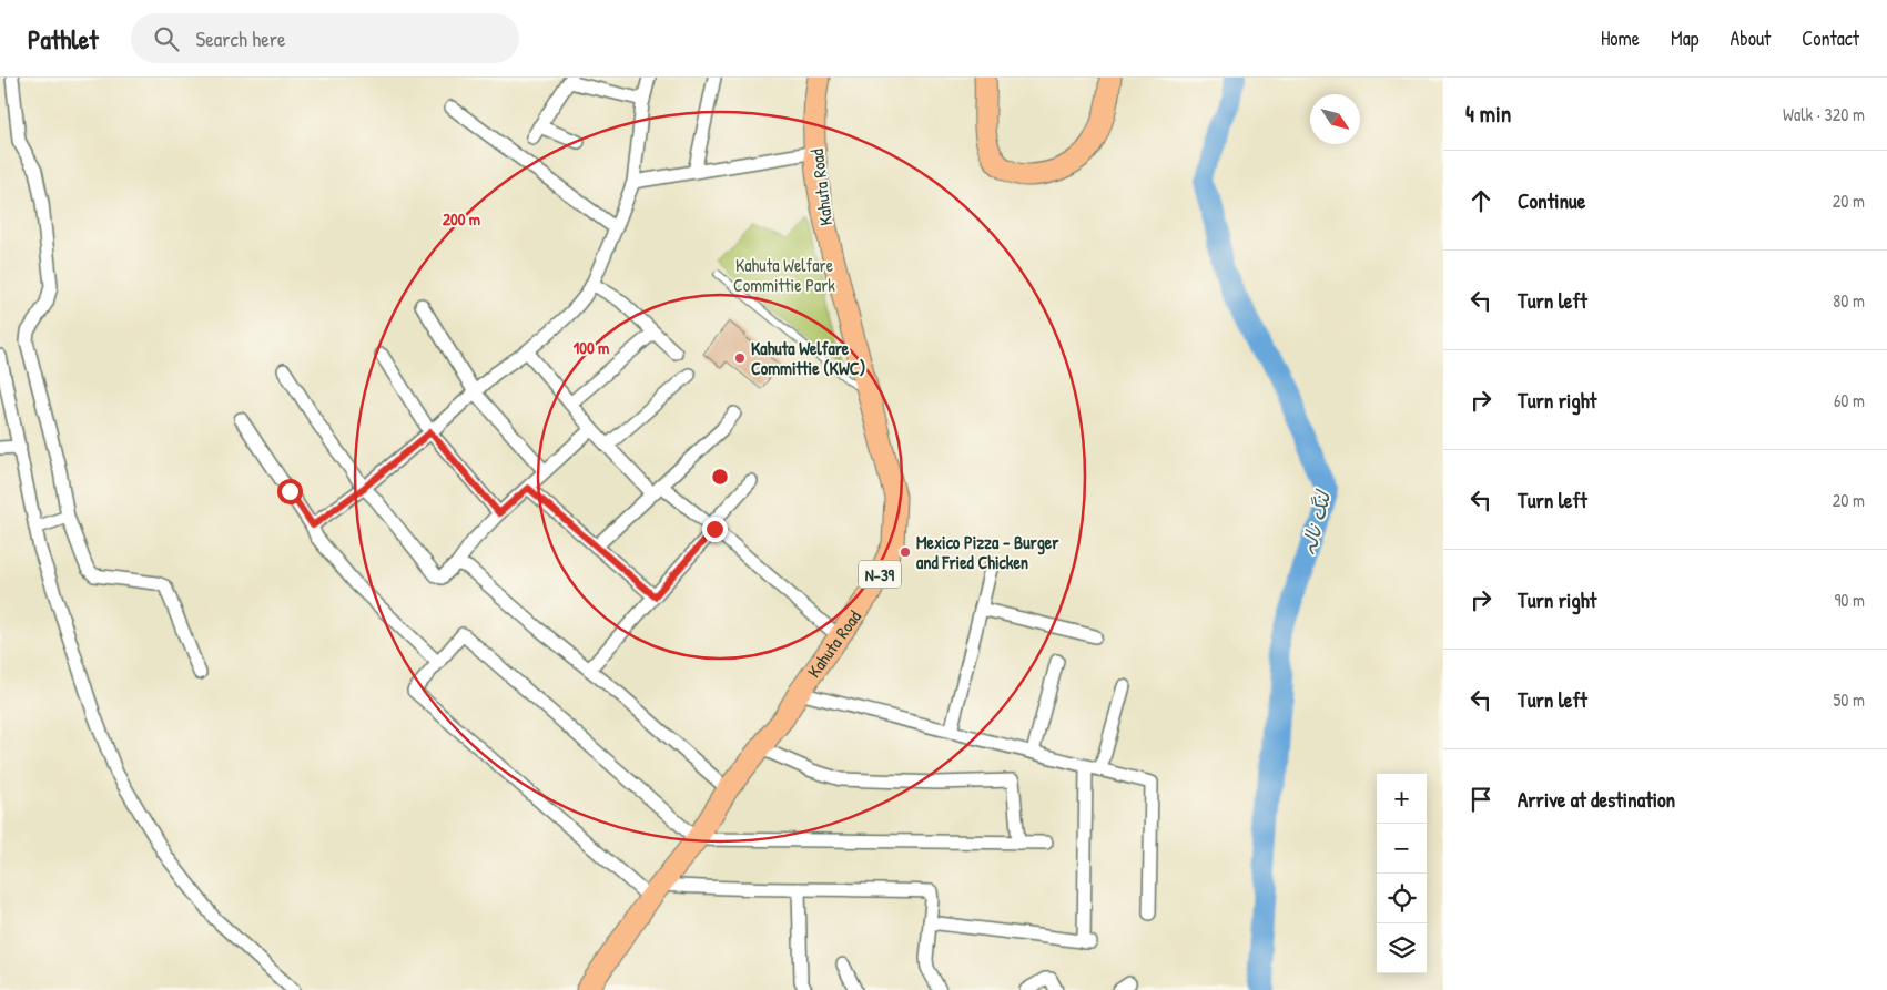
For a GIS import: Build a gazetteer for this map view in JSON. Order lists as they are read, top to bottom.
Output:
{
  "streets": {
    "highway": ["Kahuta Road", "N-39"]
  },
  "water": ["لنگ نالہ"],
  "parks": ["Kahuta Welfare Committie Park"],
  "places": ["Kahuta Welfare Committie (KWC)", "Mexico Pizza - Burger and Fried Chicken"],
  "north": "bottom right",
  "page": {
    "header": "Pathlet",
    "search": "Search here",
    "nav": [
      "Home",
      "Map",
      "About",
      "Contact"
    ],
    "heading": ["4 min", "Walk · 320 m"],
    "list": [
      ["Continue", "20 m"],
      ["Turn left", "80 m"],
      ["Turn right", "60 m"],
      ["Turn left", "20 m"],
      ["Turn right", "90 m"],
      ["Turn left", "50 m"],
      "Arrive at destination"
    ],
    "map_buttons": ["+", "−"]
  },
  "rings": ["200 m", "100 m"]
}
